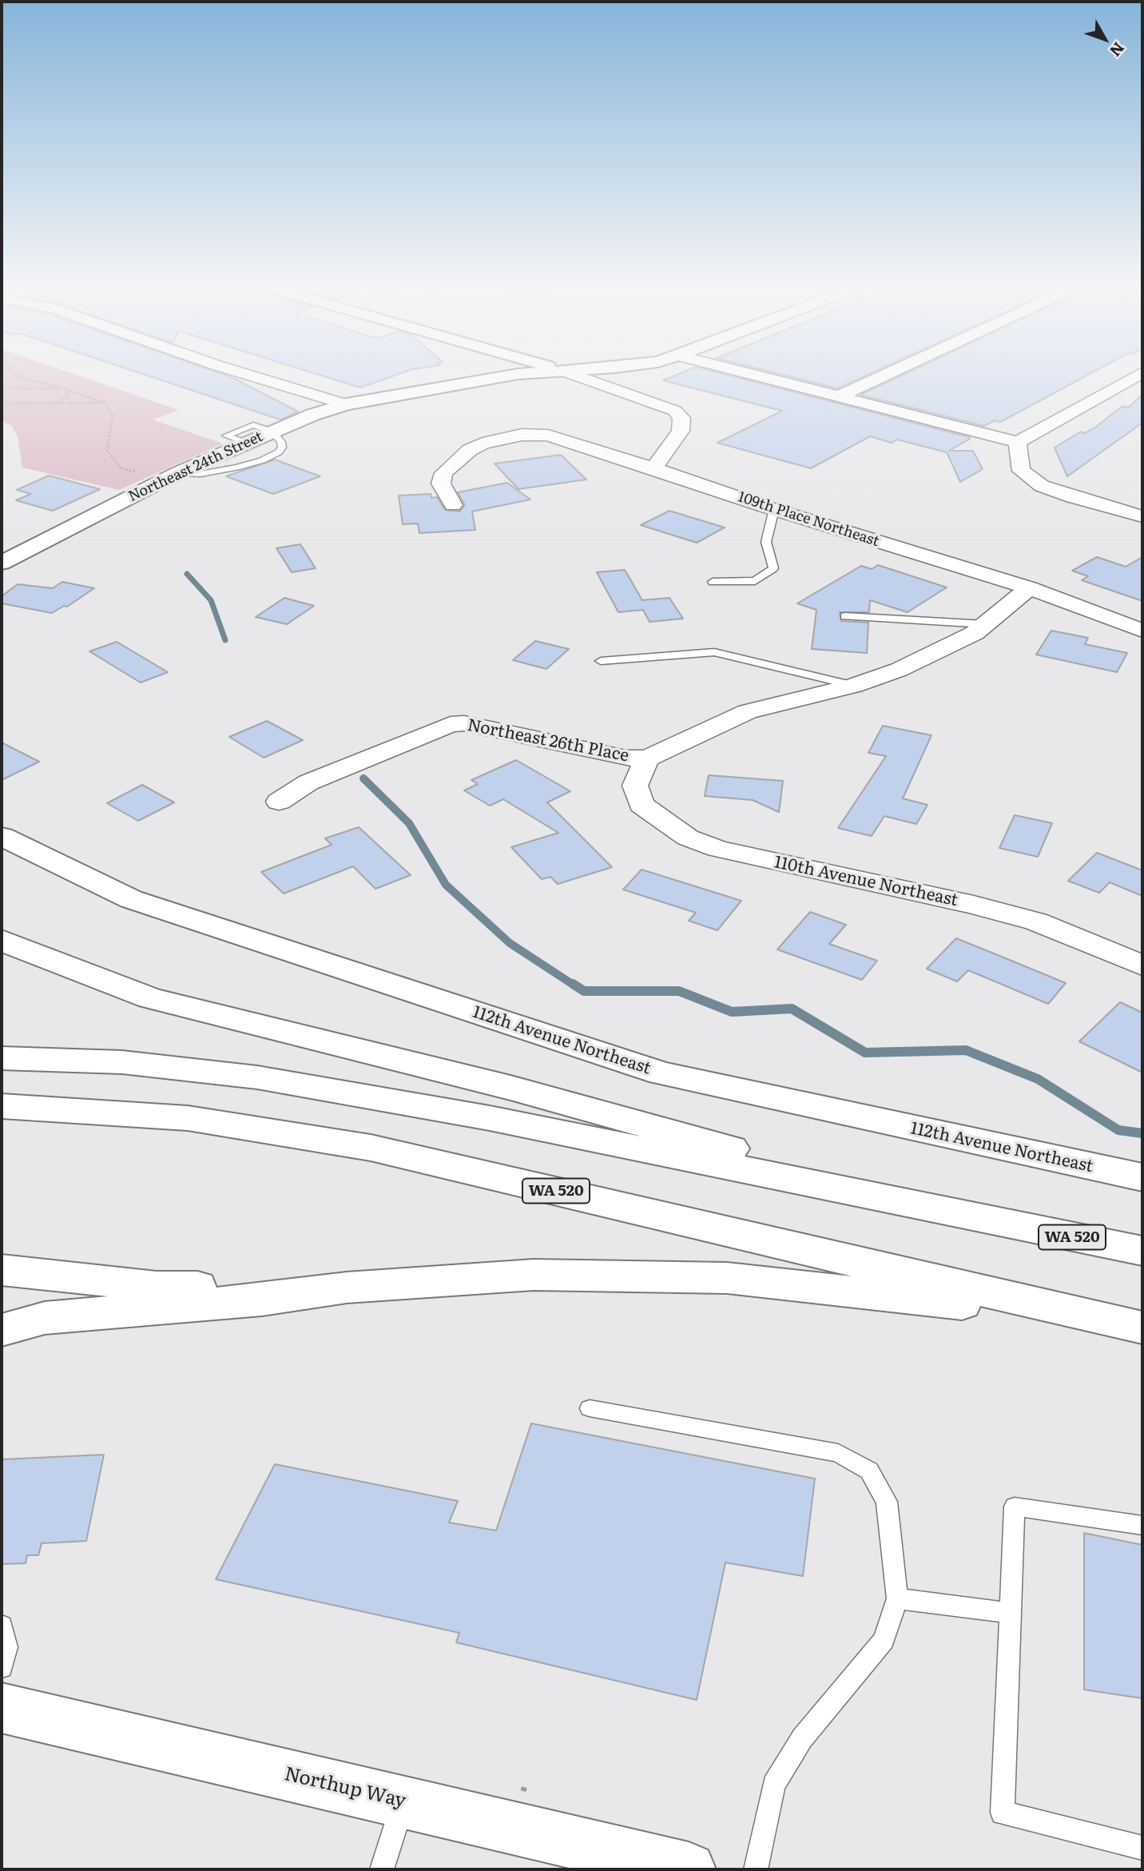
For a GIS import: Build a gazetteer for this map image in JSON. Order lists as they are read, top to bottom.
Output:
{
  "streets": {
    "main road": [
      "Northeast 24th Street",
      "112th Avenue Northeast",
      "WA 520",
      "Northup Way"
    ],
    "street": ["109th Place Northeast", "Northeast 26th Place", "110th Avenue Northeast"]
  },
  "crossings": [
    ["109th Place Northeast", "Northeast 26th Place"],
    ["Northeast 26th Place", "110th Avenue Northeast"]
  ],
  "north": "bottom right"
}
